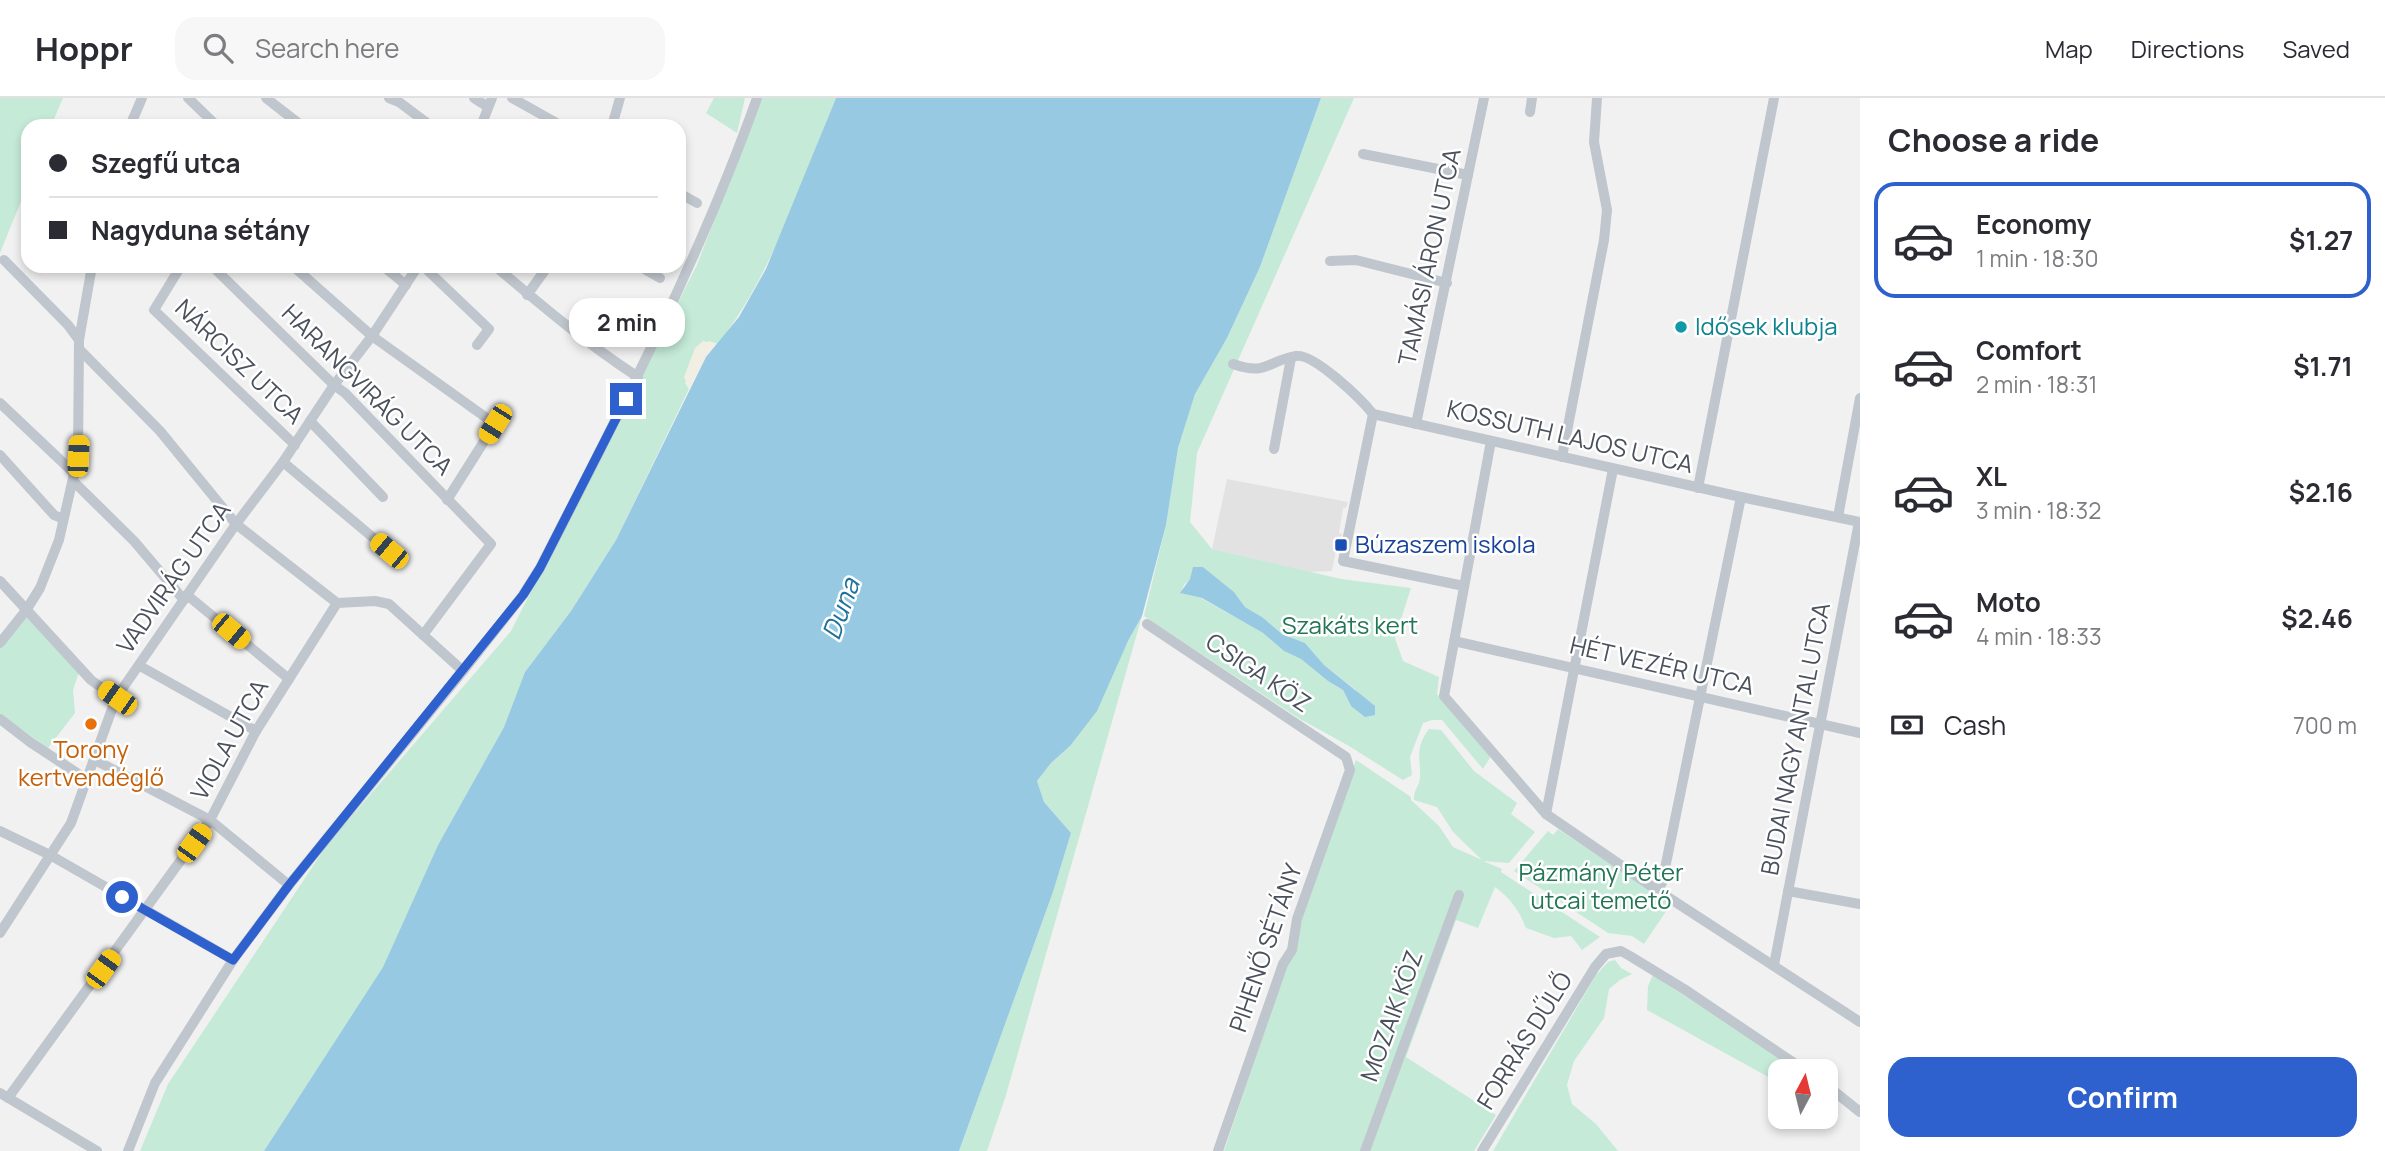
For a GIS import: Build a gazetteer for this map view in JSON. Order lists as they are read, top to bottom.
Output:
{
  "streets": {
    "street": [
      "TAMÁSI ÁRON UTCA",
      "NÁRCISZ UTCA",
      "HARANGVIRÁG UTCA",
      "KOSSUTH LAJOS UTCA",
      "VADVIRÁG UTCA",
      "HÉT VEZÉR UTCA",
      "CSIGA KÖZ",
      "BUDAI NAGY ANTAL UTCA",
      "VIOLA UTCA",
      "PIHENŐ SÉTÁNY",
      "MOZAIK KÖZ",
      "FORRÁS DŰLŐ"
    ]
  },
  "crossings": [
    ["TAMÁSI ÁRON UTCA", "KOSSUTH LAJOS UTCA"],
    ["NÁRCISZ UTCA", "VADVIRÁG UTCA"],
    ["HARANGVIRÁG UTCA", "VADVIRÁG UTCA"],
    ["KOSSUTH LAJOS UTCA", "BUDAI NAGY ANTAL UTCA"],
    ["HÉT VEZÉR UTCA", "BUDAI NAGY ANTAL UTCA"],
    ["CSIGA KÖZ", "PIHENŐ SÉTÁNY"]
  ],
  "water": ["Duna"],
  "parks": ["Szakáts kert", "Pázmány Péter utcai temető"],
  "places": {
    "other": ["Idősek klubja", "Torony kertvendéglő"],
    "transit": ["Búzaszem iskola"]
  },
  "north": "top",
  "page": {
    "header": "Hoppr",
    "search": "Search here",
    "nav": ["Map", "Directions", "Saved"],
    "heading": "Choose a ride",
    "banner": ["Szegfű utca", "Nagyduna sétány"],
    "list": [
      {
        "name": "Economy",
        "note": "1 min · 18:30",
        "value": "$1.27"
      },
      {
        "name": "Comfort",
        "note": "2 min · 18:31",
        "value": "$1.71"
      },
      {
        "name": "XL",
        "note": "3 min · 18:32",
        "value": "$2.16"
      },
      {
        "name": "Moto",
        "note": "4 min · 18:33",
        "value": "$2.46"
      }
    ],
    "bubble": "2 min",
    "pay": ["Cash", "700 m"],
    "buttons": "Confirm"
  }
}
